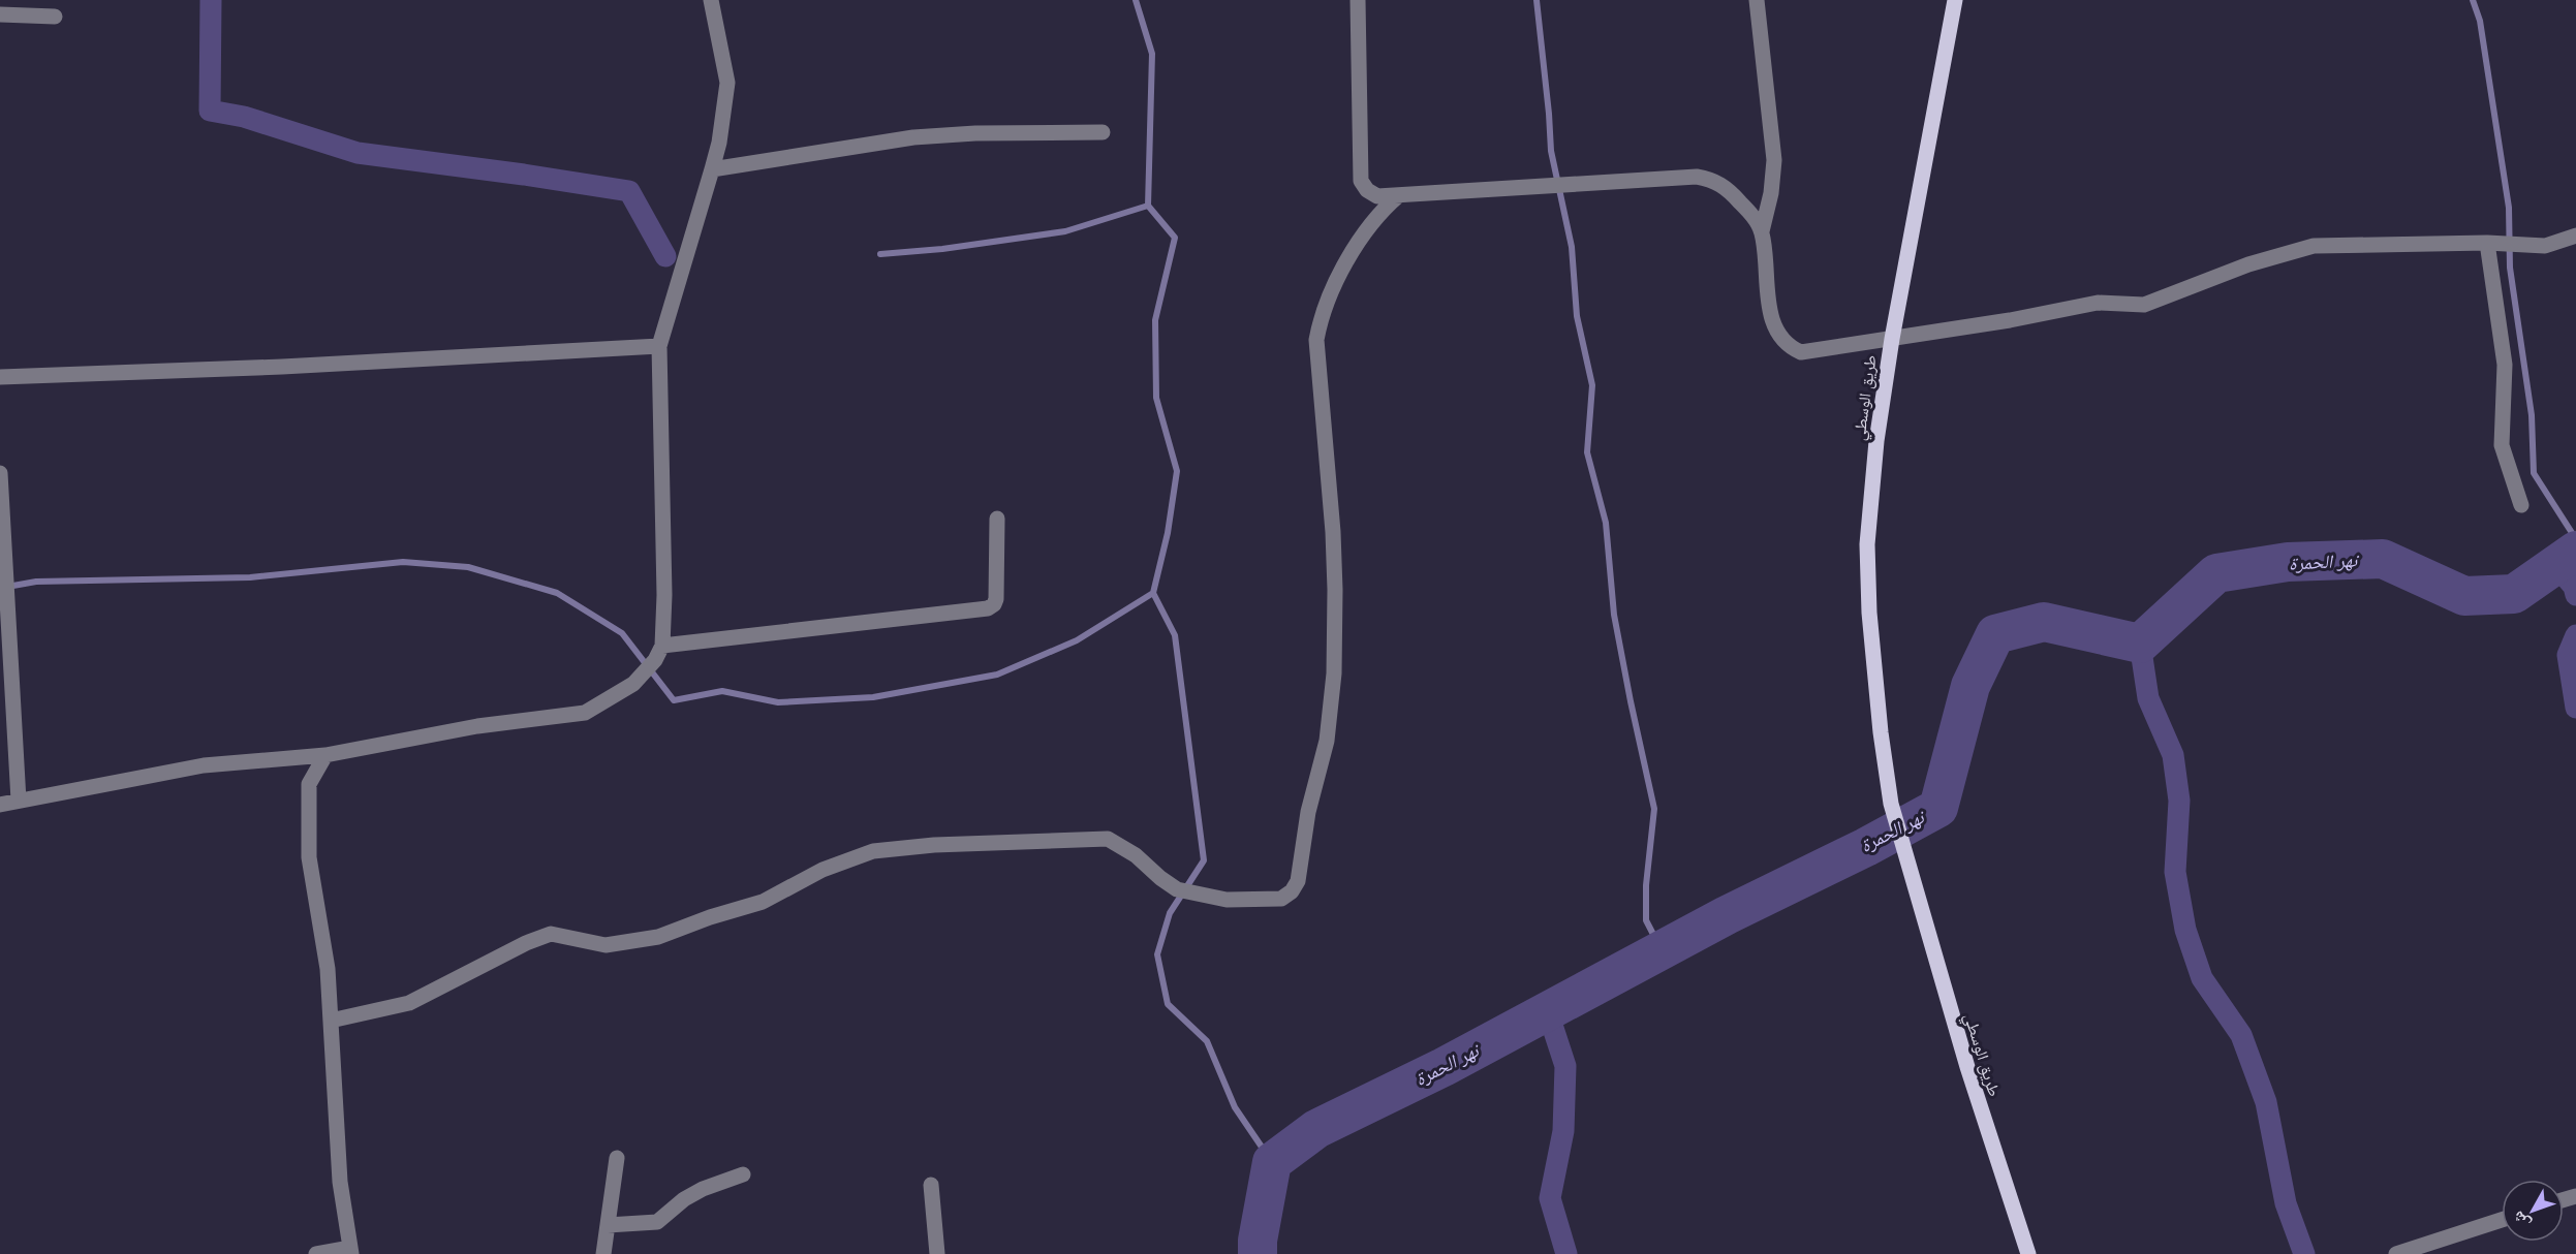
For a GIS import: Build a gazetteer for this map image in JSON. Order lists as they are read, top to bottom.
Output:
{
  "streets": {
    "main road": ["طريق الوسطي"]
  },
  "water": ["نهر الحمرة"],
  "north": "bottom left"
}
